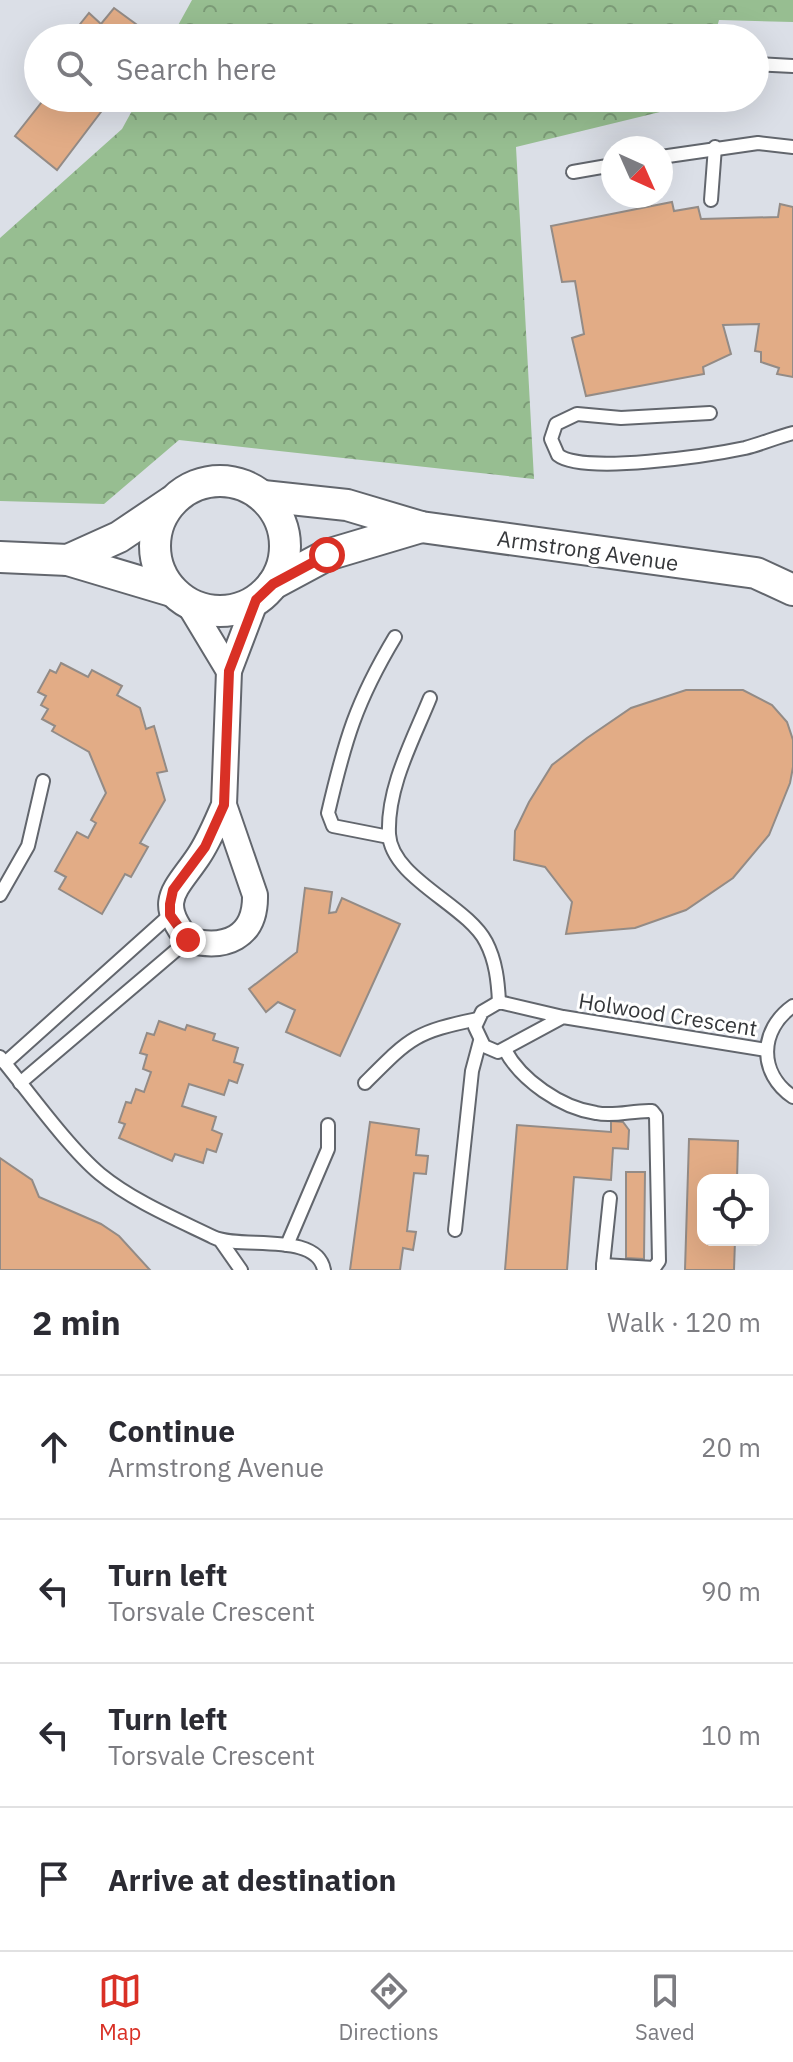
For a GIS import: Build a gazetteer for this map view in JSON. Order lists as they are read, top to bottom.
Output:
{
  "streets": {
    "street": ["Armstrong Avenue"],
    "lane": ["Holwood Crescent"]
  },
  "north": "bottom right",
  "page": {
    "search": "Search here",
    "heading": ["2 min", "Walk · 120 m"],
    "list": [
      ["Continue", "Armstrong Avenue", "20 m"],
      ["Turn left", "Torsvale Crescent", "90 m"],
      ["Turn left", "Torsvale Crescent", "10 m"],
      "Arrive at destination"
    ],
    "nav": ["Map", "Directions", "Saved"]
  }
}
